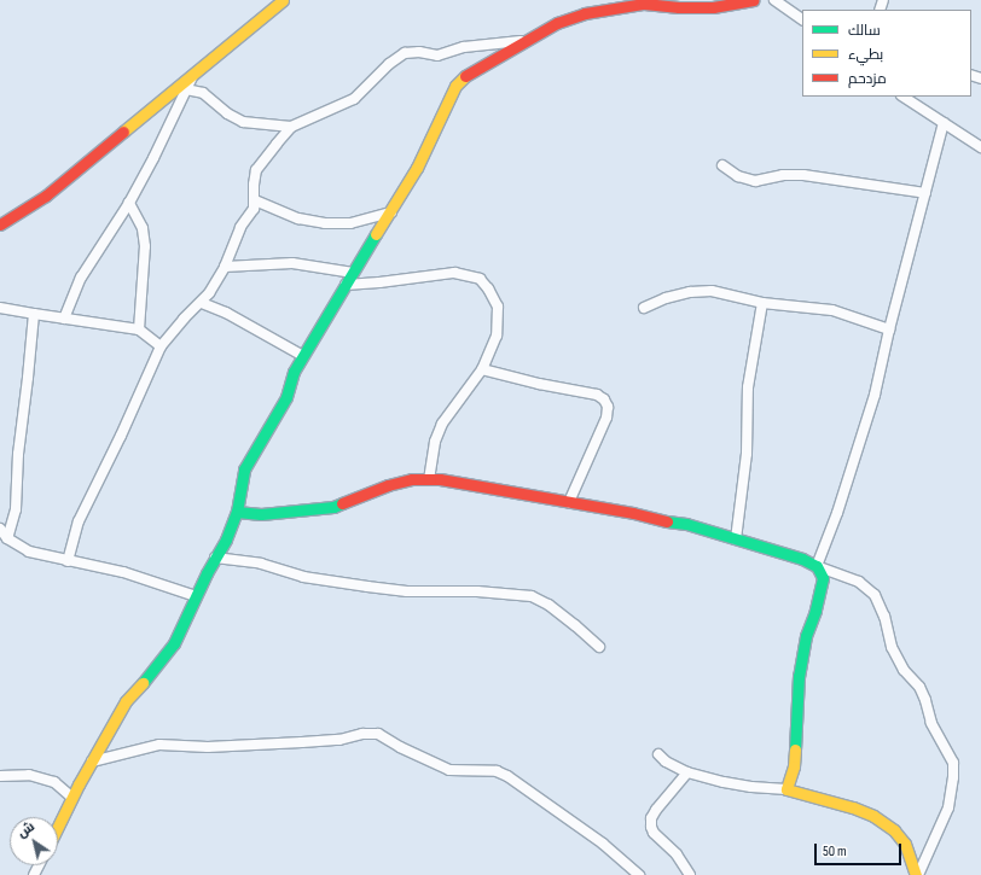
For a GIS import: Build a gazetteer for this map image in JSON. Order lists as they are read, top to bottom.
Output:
{
  "legend": ["سالك", "بطيء", "مزدحم"],
  "scale_bar": "50 m",
  "north": "top left"
}
